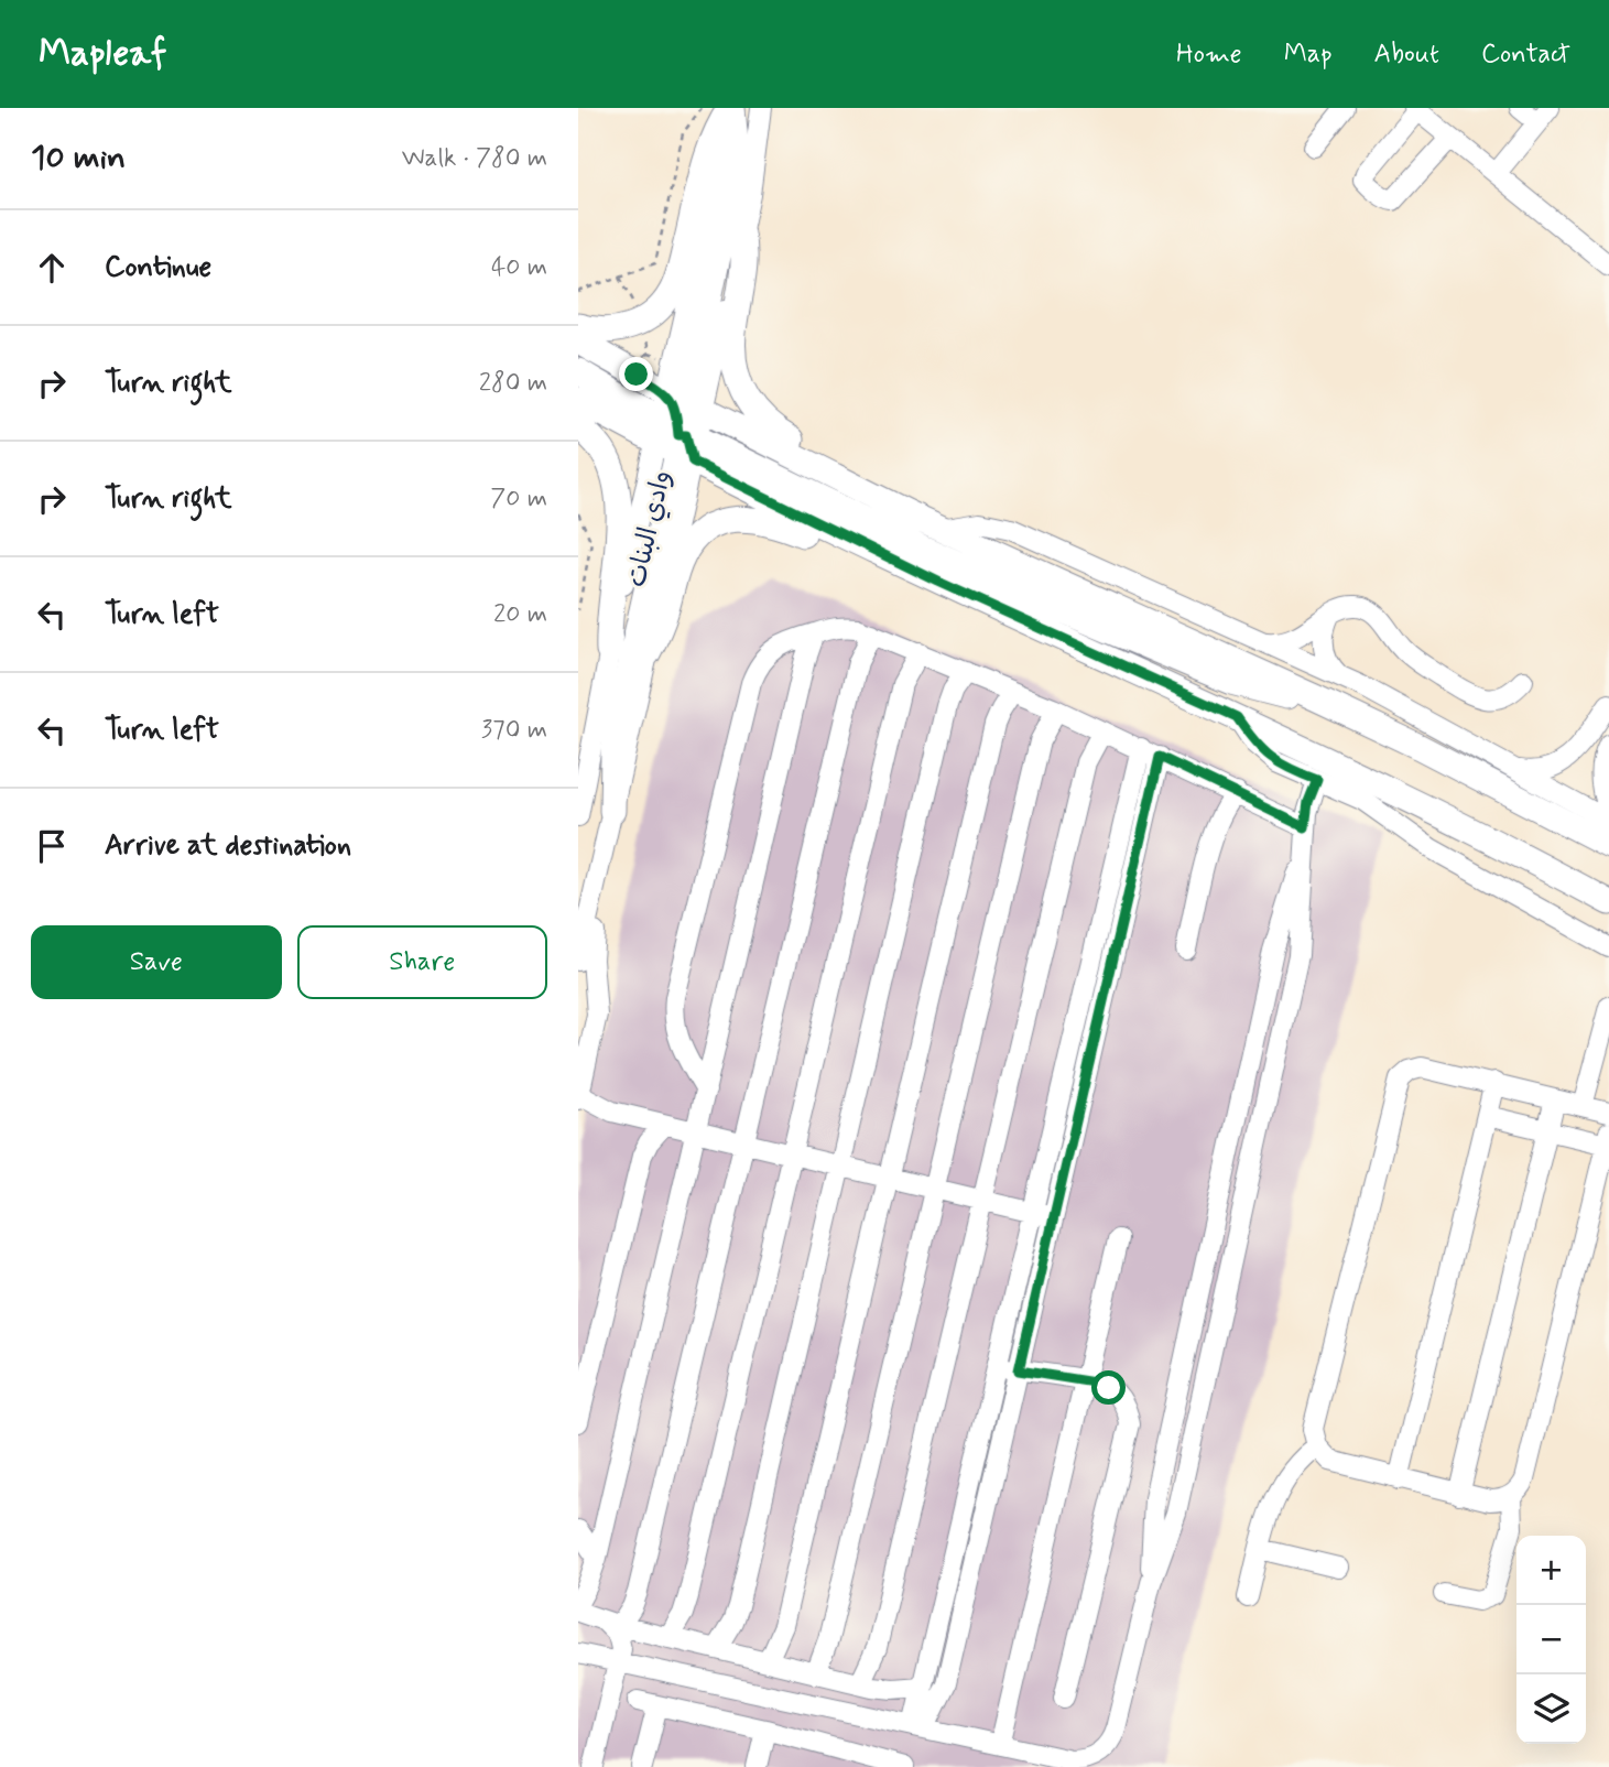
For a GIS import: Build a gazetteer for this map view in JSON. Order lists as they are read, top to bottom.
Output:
{
  "streets": {
    "street": ["وادي البنات"]
  },
  "page": {
    "header": "Mapleaf",
    "nav": [
      "Home",
      "Map",
      "About",
      "Contact"
    ],
    "heading": ["10 min", "Walk · 780 m"],
    "list": [
      ["Continue", "40 m"],
      ["Turn right", "280 m"],
      ["Turn right", "70 m"],
      ["Turn left", "20 m"],
      ["Turn left", "370 m"],
      "Arrive at destination"
    ],
    "buttons": ["Save", "Share"],
    "map_buttons": ["+", "−"]
  }
}
